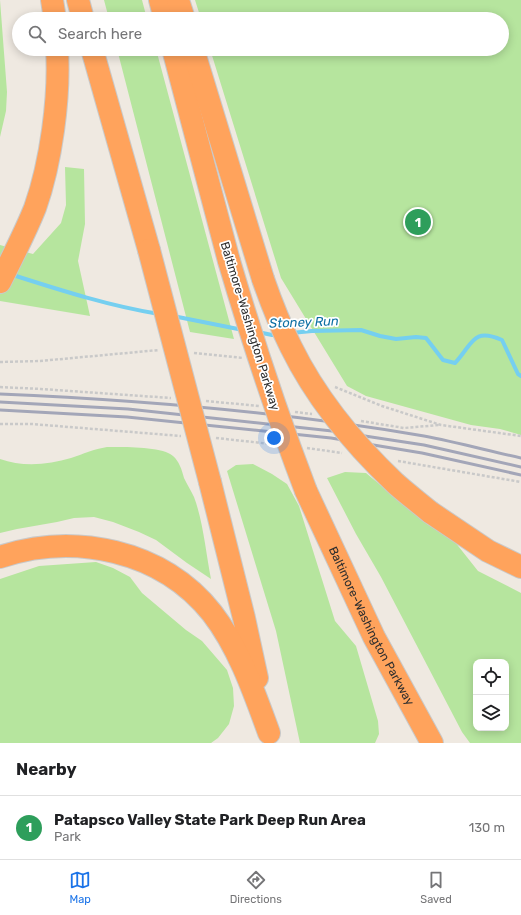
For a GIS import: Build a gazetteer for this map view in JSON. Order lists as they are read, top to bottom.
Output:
{
  "streets": {
    "highway": ["Baltimore-Washington Parkway"]
  },
  "water": ["Stoney Run"],
  "page": {
    "search": "Search here",
    "pins": "1",
    "heading": "Nearby",
    "list": [
      {
        "mark": "1",
        "name": "Patapsco Valley State Park Deep Run Area",
        "note": "Park",
        "value": "130 m"
      }
    ],
    "nav": ["Map", "Directions", "Saved"]
  }
}
